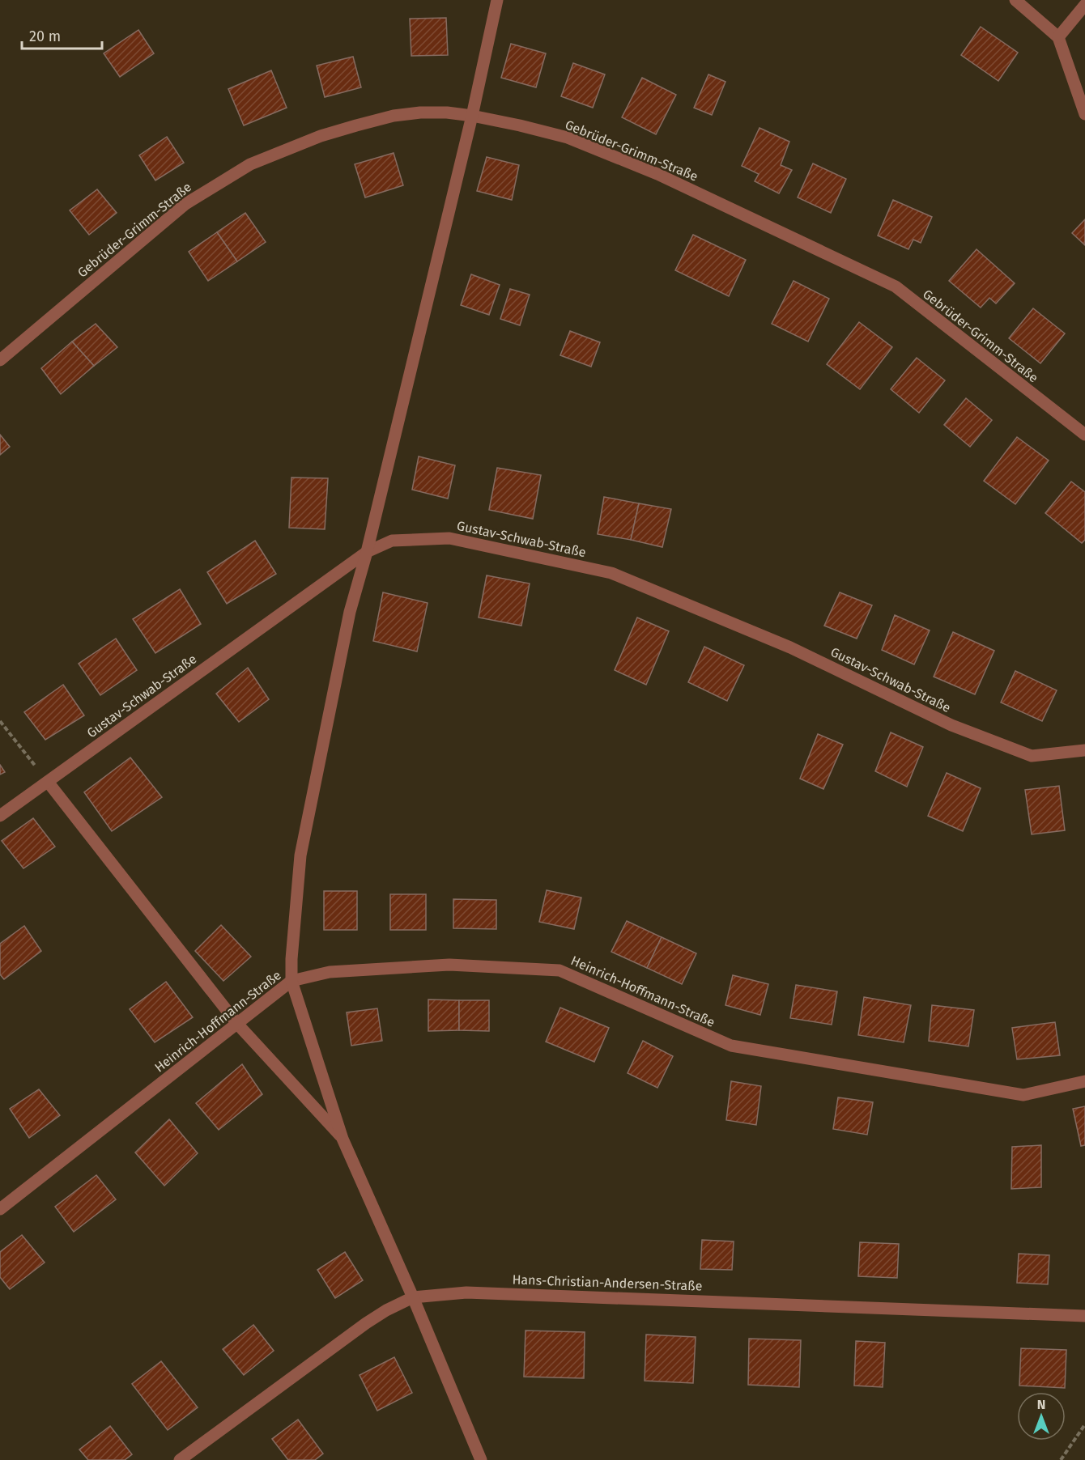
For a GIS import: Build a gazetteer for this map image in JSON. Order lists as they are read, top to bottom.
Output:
{
  "streets": {
    "street": [
      "Gebrüder-Grimm-Straße",
      "Gustav-Schwab-Straße",
      "Heinrich-Hoffmann-Straße",
      "Hans-Christian-Andersen-Straße"
    ]
  },
  "scale_bar": "20 m",
  "north": "top"
}
